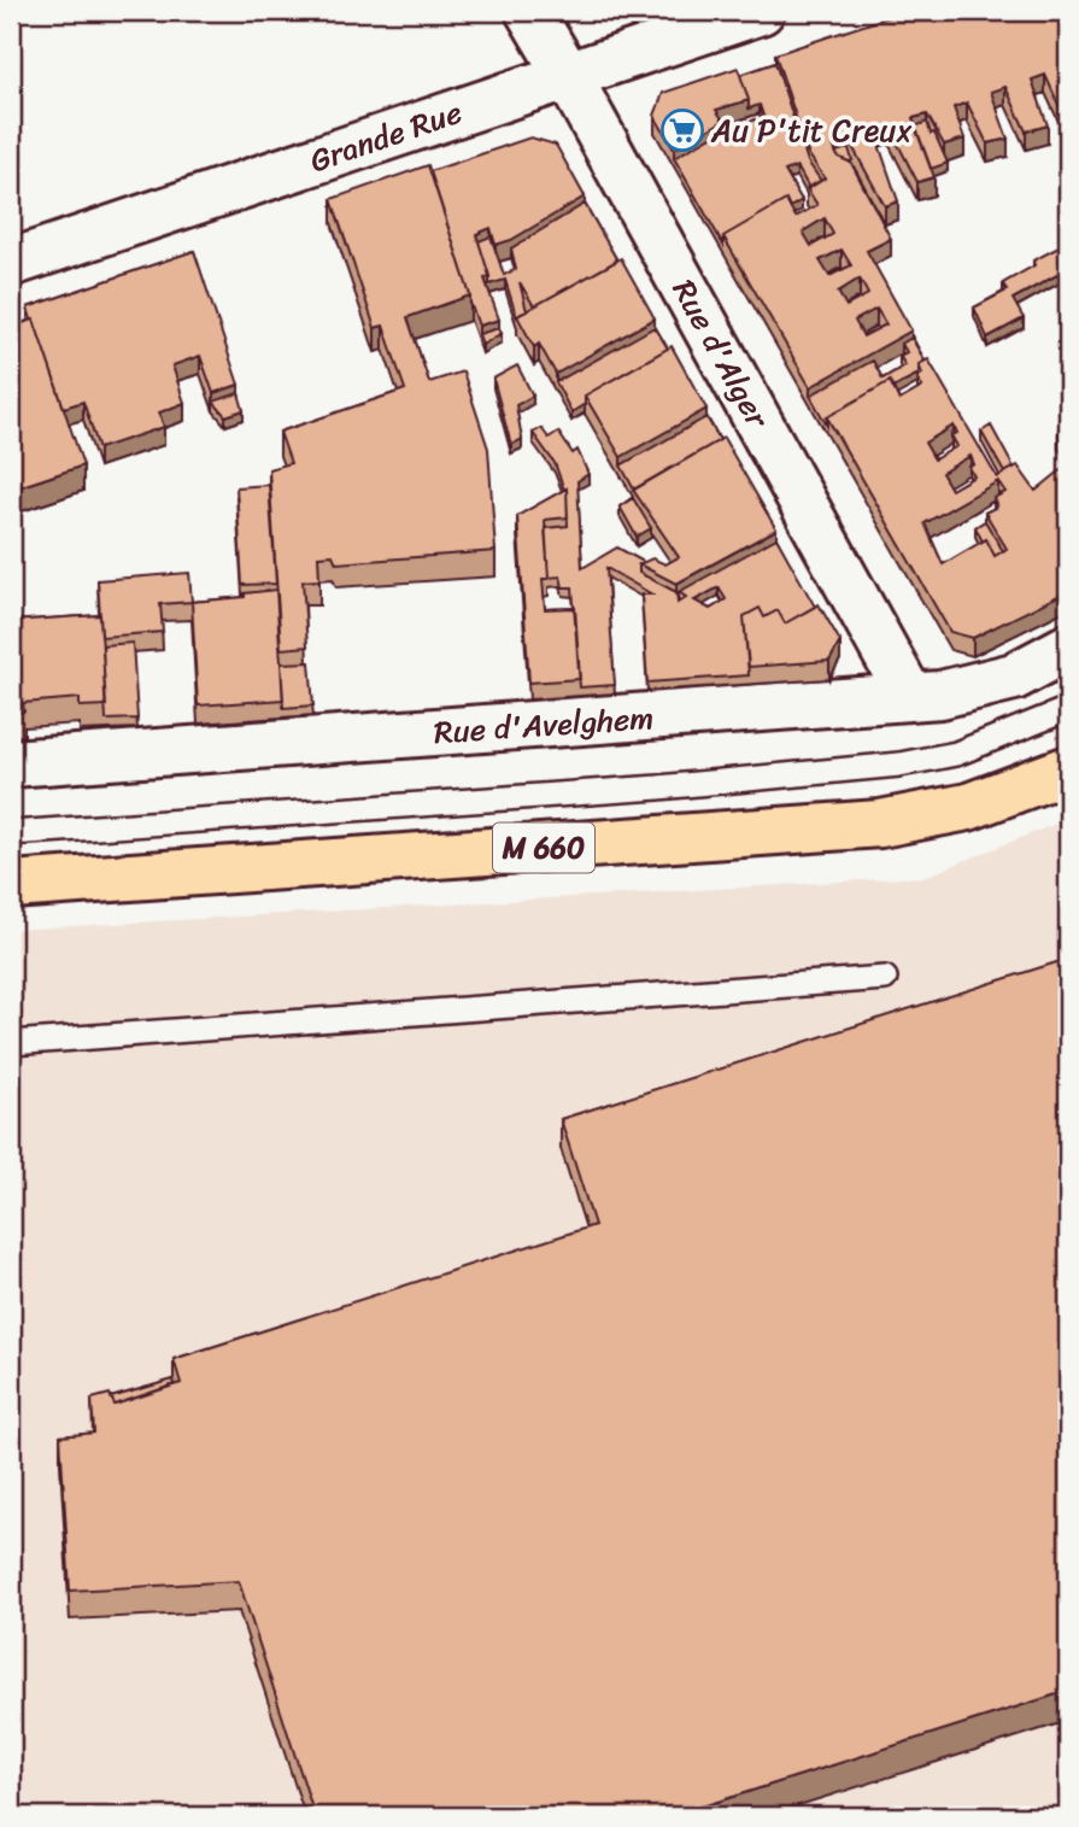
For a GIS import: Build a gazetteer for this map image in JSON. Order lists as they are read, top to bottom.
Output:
{
  "streets": {
    "main road": ["M 660"],
    "street": ["Grande Rue", "Rue d'Alger", "Rue d'Avelghem"]
  },
  "crossings": [
    ["Grande Rue", "Rue d'Alger"],
    ["Rue d'Alger", "Rue d'Avelghem"]
  ],
  "places": {
    "supermarket": ["Au P'tit Creux"]
  }
}
